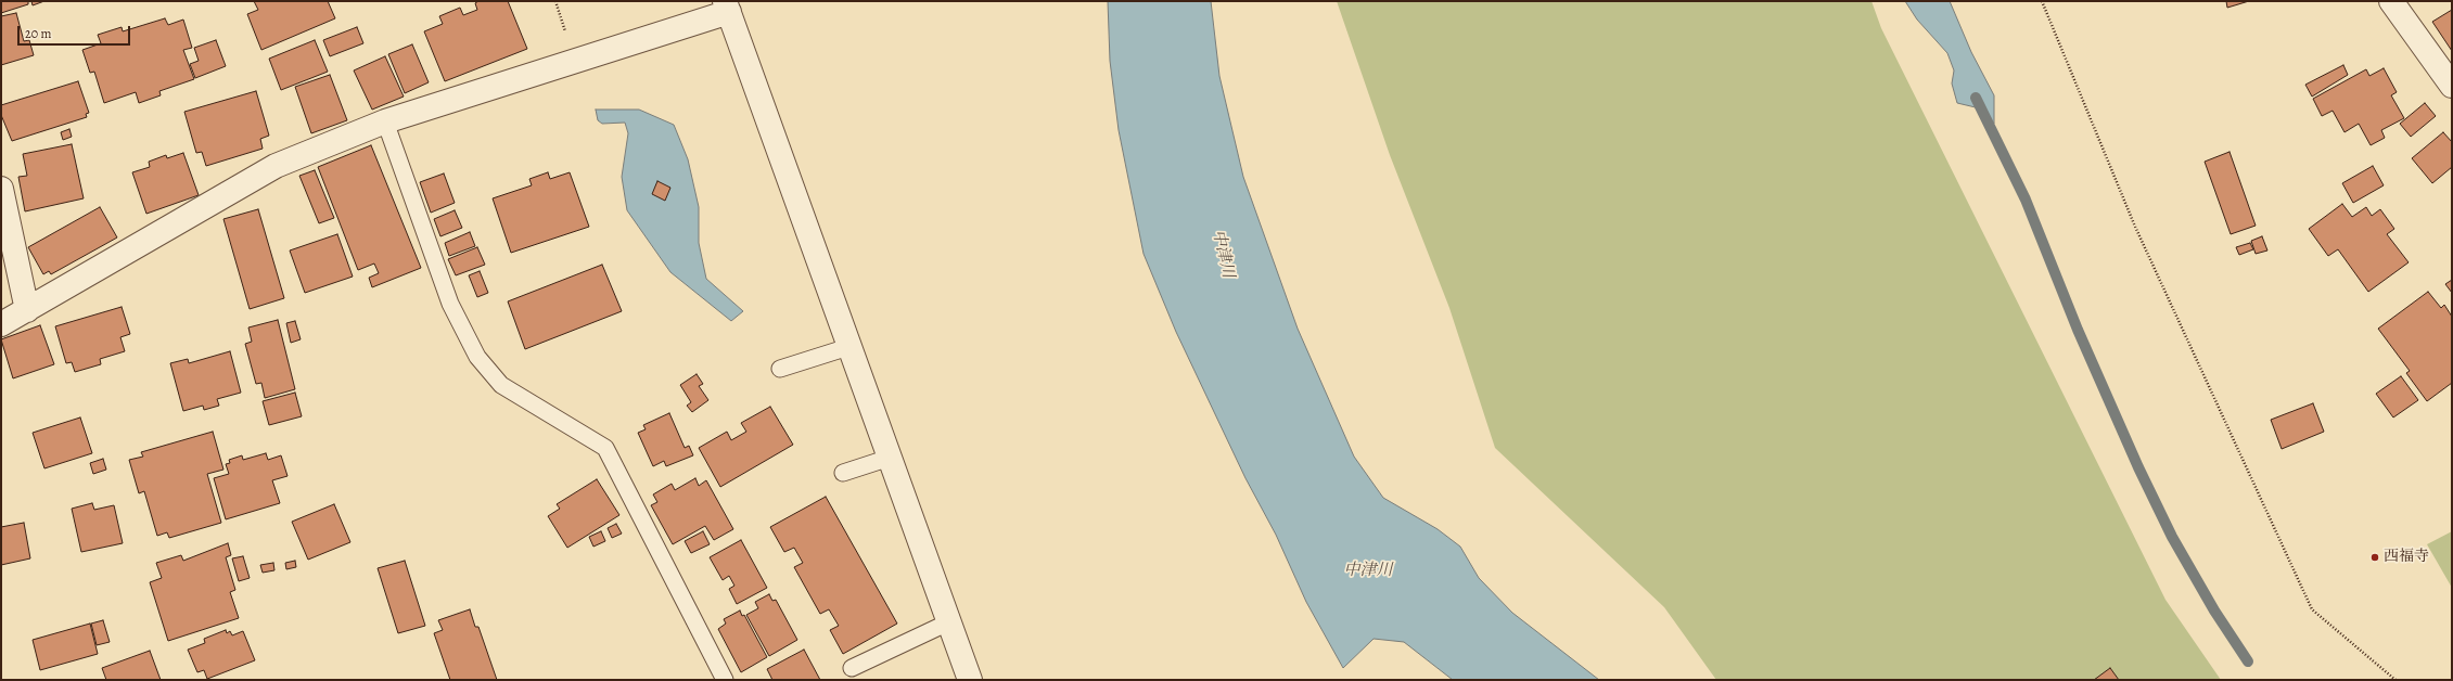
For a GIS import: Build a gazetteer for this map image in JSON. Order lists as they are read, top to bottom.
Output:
{
  "water": ["中津川"],
  "places": ["西福寺"],
  "scale_bar": "20 m"
}
